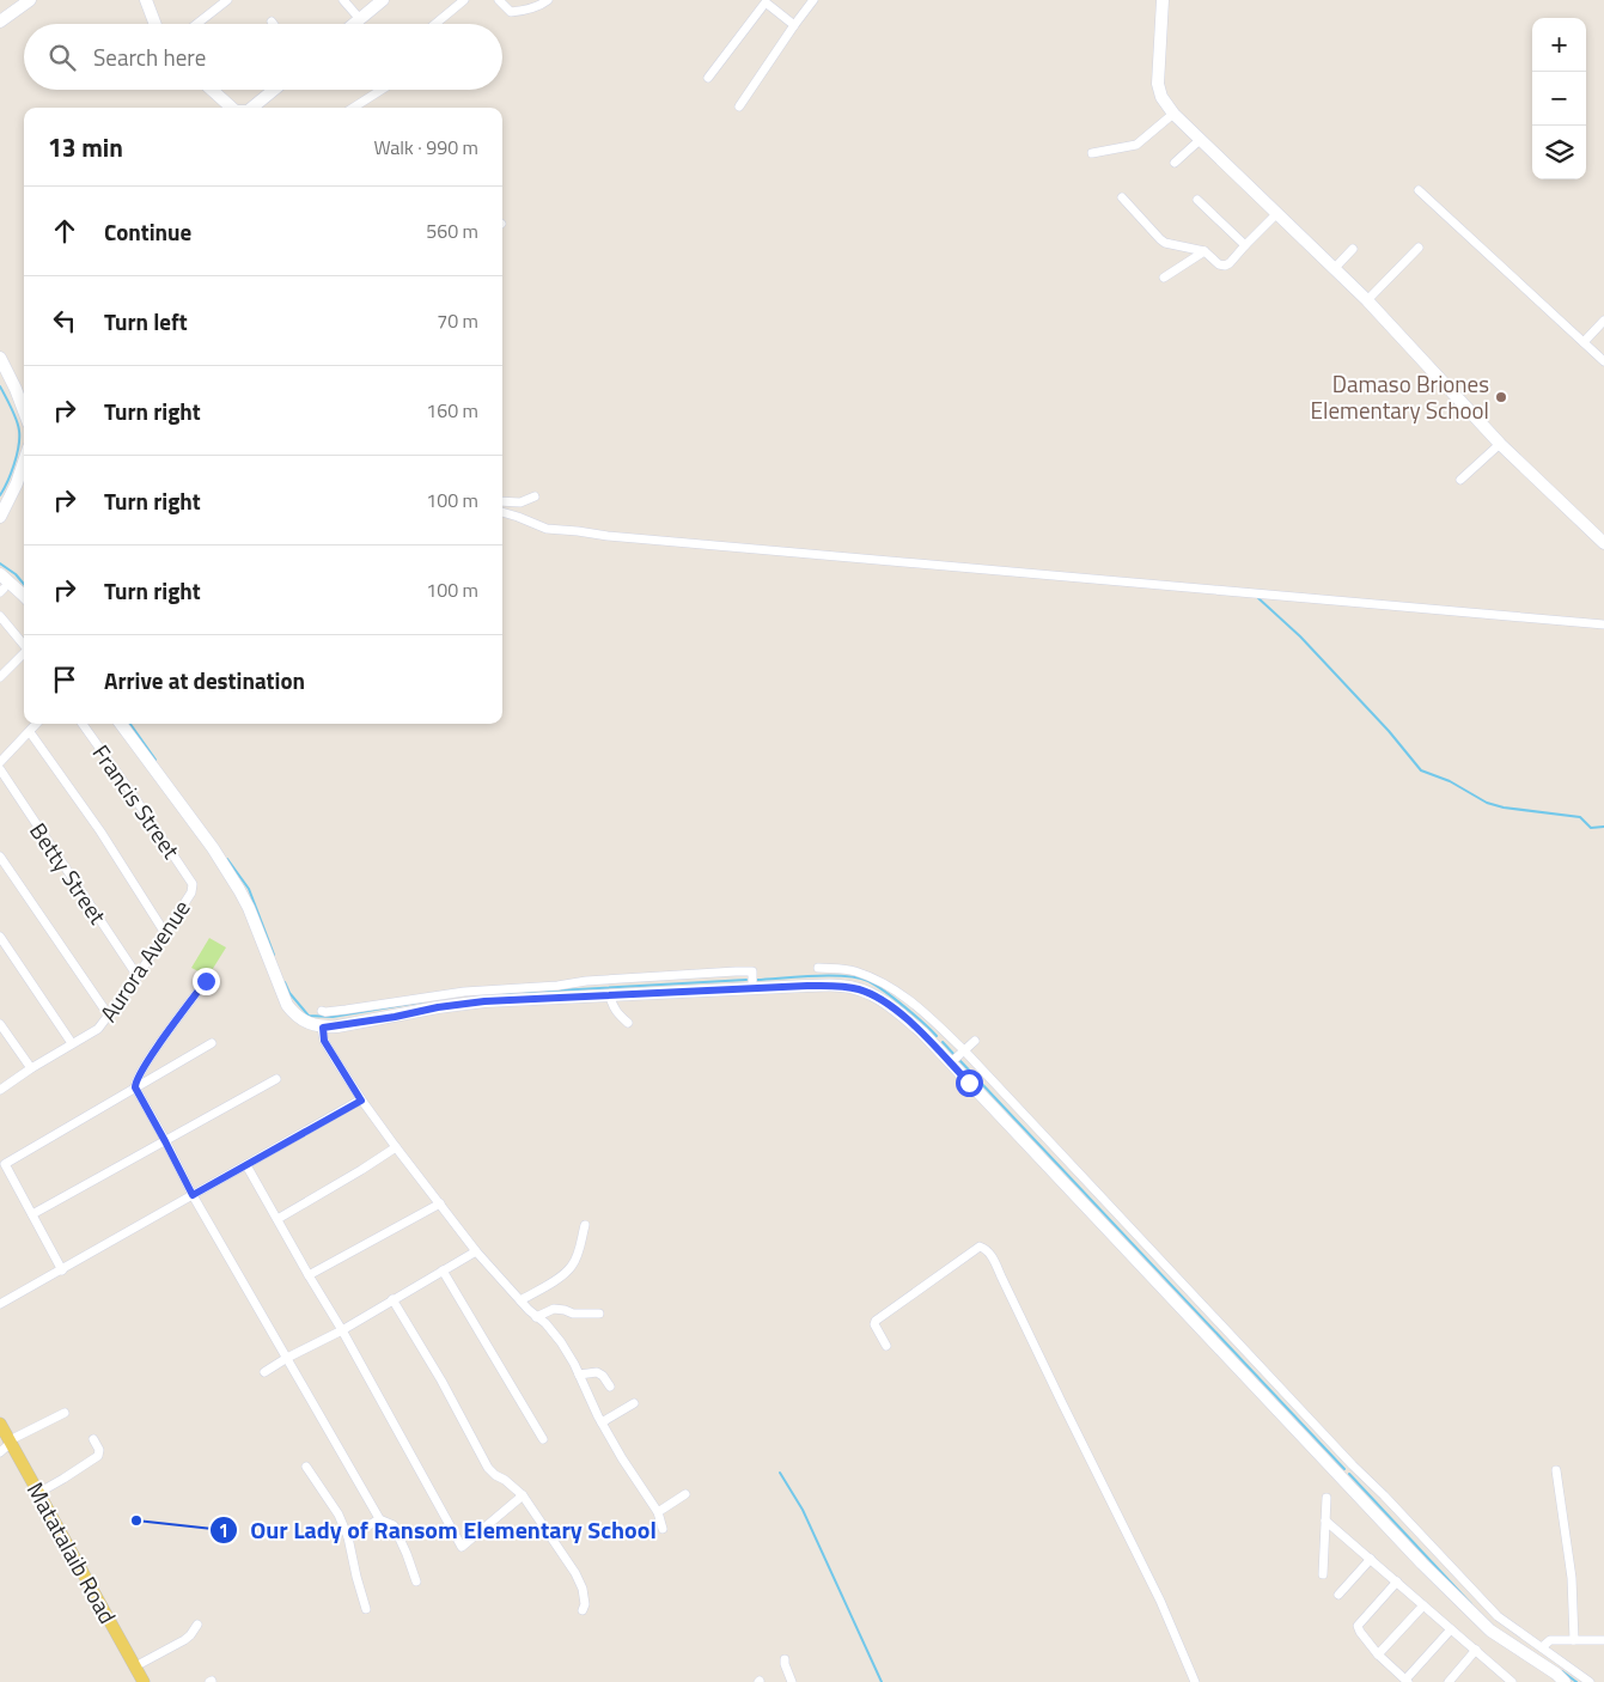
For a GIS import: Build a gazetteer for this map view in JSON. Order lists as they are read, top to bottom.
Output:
{
  "streets": {
    "main road": ["Matatalaib Road"],
    "street": ["Francis Street", "Betty Street", "Aurora Avenue"]
  },
  "crossings": [
    ["Francis Street", "Aurora Avenue"],
    ["Betty Street", "Aurora Avenue"]
  ],
  "places": ["Damaso Briones Elementary School", "Our Lady of Ransom Elementary School"],
  "page": {
    "map_buttons": ["+", "−"],
    "search": "Search here",
    "heading": ["13 min", "Walk · 990 m"],
    "list": [
      ["Continue", "560 m"],
      ["Turn left", "70 m"],
      ["Turn right", "160 m"],
      ["Turn right", "100 m"],
      ["Turn right", "100 m"],
      "Arrive at destination"
    ]
  }
}
